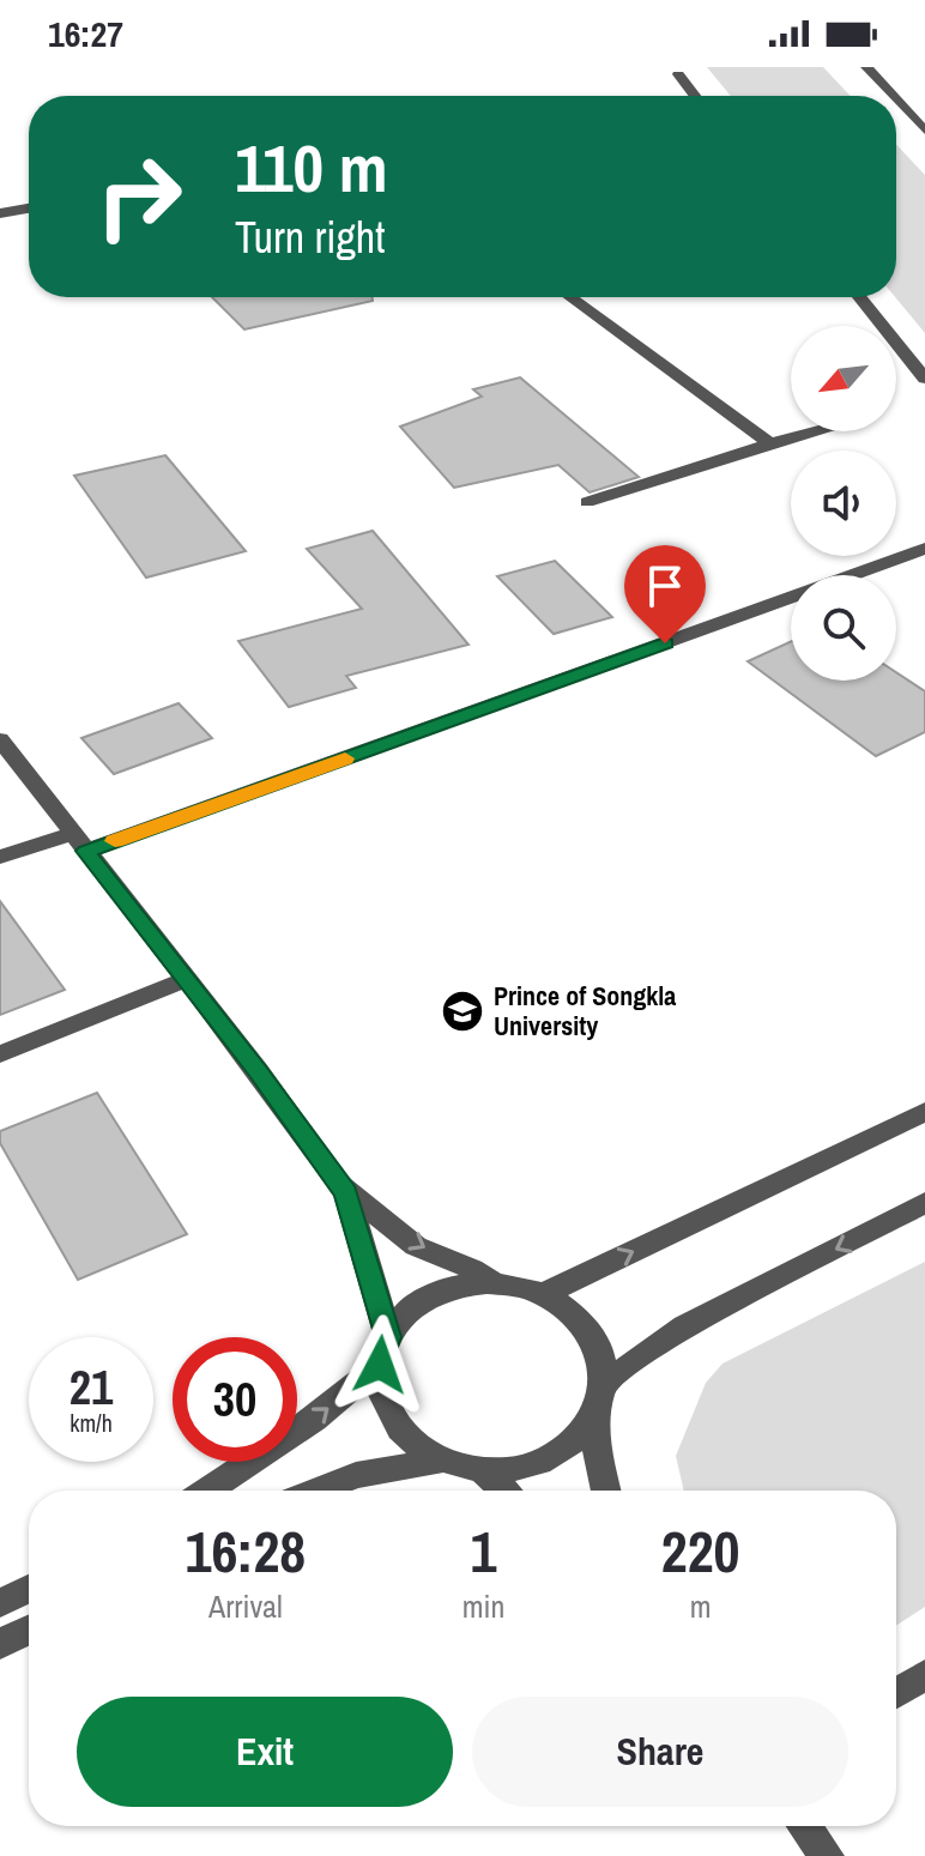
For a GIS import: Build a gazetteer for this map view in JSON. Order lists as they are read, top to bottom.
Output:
{
  "places": {
    "school or university": ["Prince of Songkla University"]
  },
  "north": "bottom left",
  "page": {
    "status": "16:27",
    "turn": ["110 m", "Turn right"],
    "speed": "21 km/h",
    "limit": "30",
    "eta": [
      "16:28",
      "Arrival",
      "1",
      "min",
      "220",
      "m"
    ],
    "buttons": ["Exit", "Share"]
  }
}
